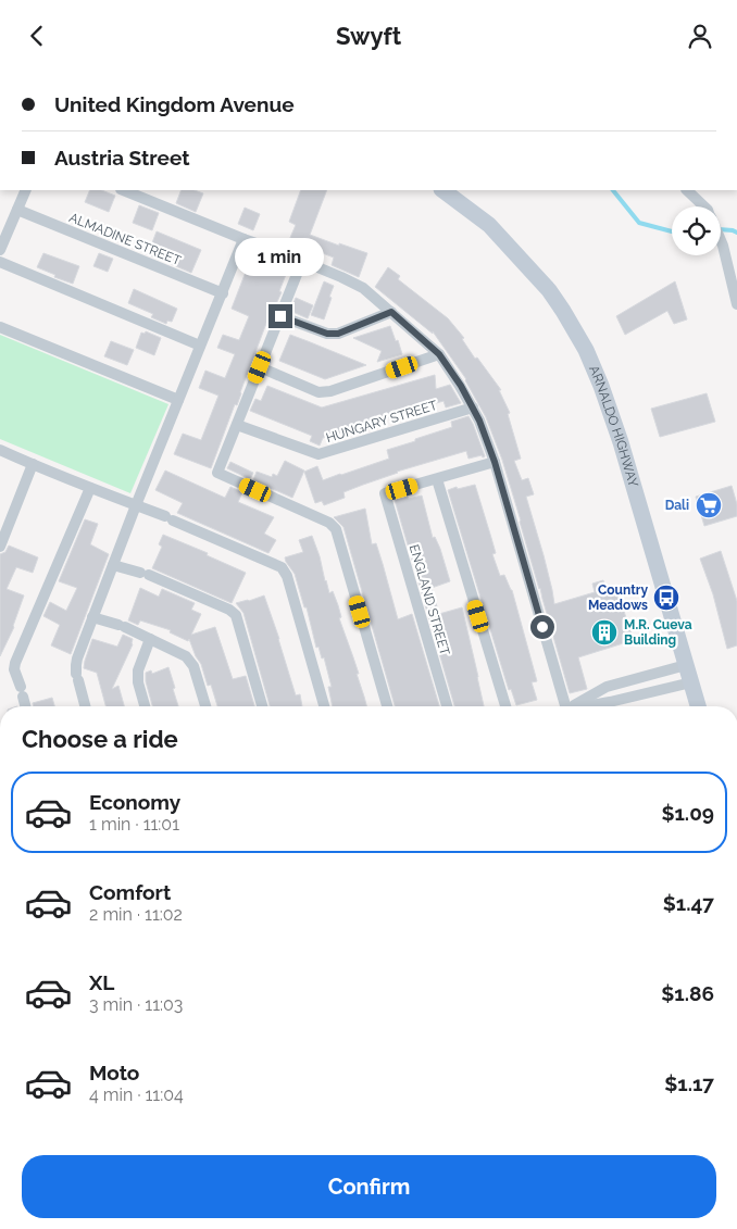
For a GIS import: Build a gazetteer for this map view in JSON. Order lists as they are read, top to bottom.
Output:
{
  "streets": {
    "main road": ["ARNALDO HIGHWAY"],
    "street": ["ALMADINE STREET", "HUNGARY STREET", "ENGLAND STREET"]
  },
  "places": {
    "supermarket": ["Dali"],
    "bus stop": ["Country Meadows"],
    "building": ["M.R. Cueva Building"]
  },
  "page": {
    "header": "Swyft",
    "banner": ["United Kingdom Avenue", "Austria Street"],
    "bubble": "1 min",
    "heading": "Choose a ride",
    "list": [
      {
        "name": "Economy",
        "note": "1 min · 11:01",
        "value": "$1.09"
      },
      {
        "name": "Comfort",
        "note": "2 min · 11:02",
        "value": "$1.47"
      },
      {
        "name": "XL",
        "note": "3 min · 11:03",
        "value": "$1.86"
      },
      {
        "name": "Moto",
        "note": "4 min · 11:04",
        "value": "$1.17"
      }
    ],
    "buttons": "Confirm"
  }
}
